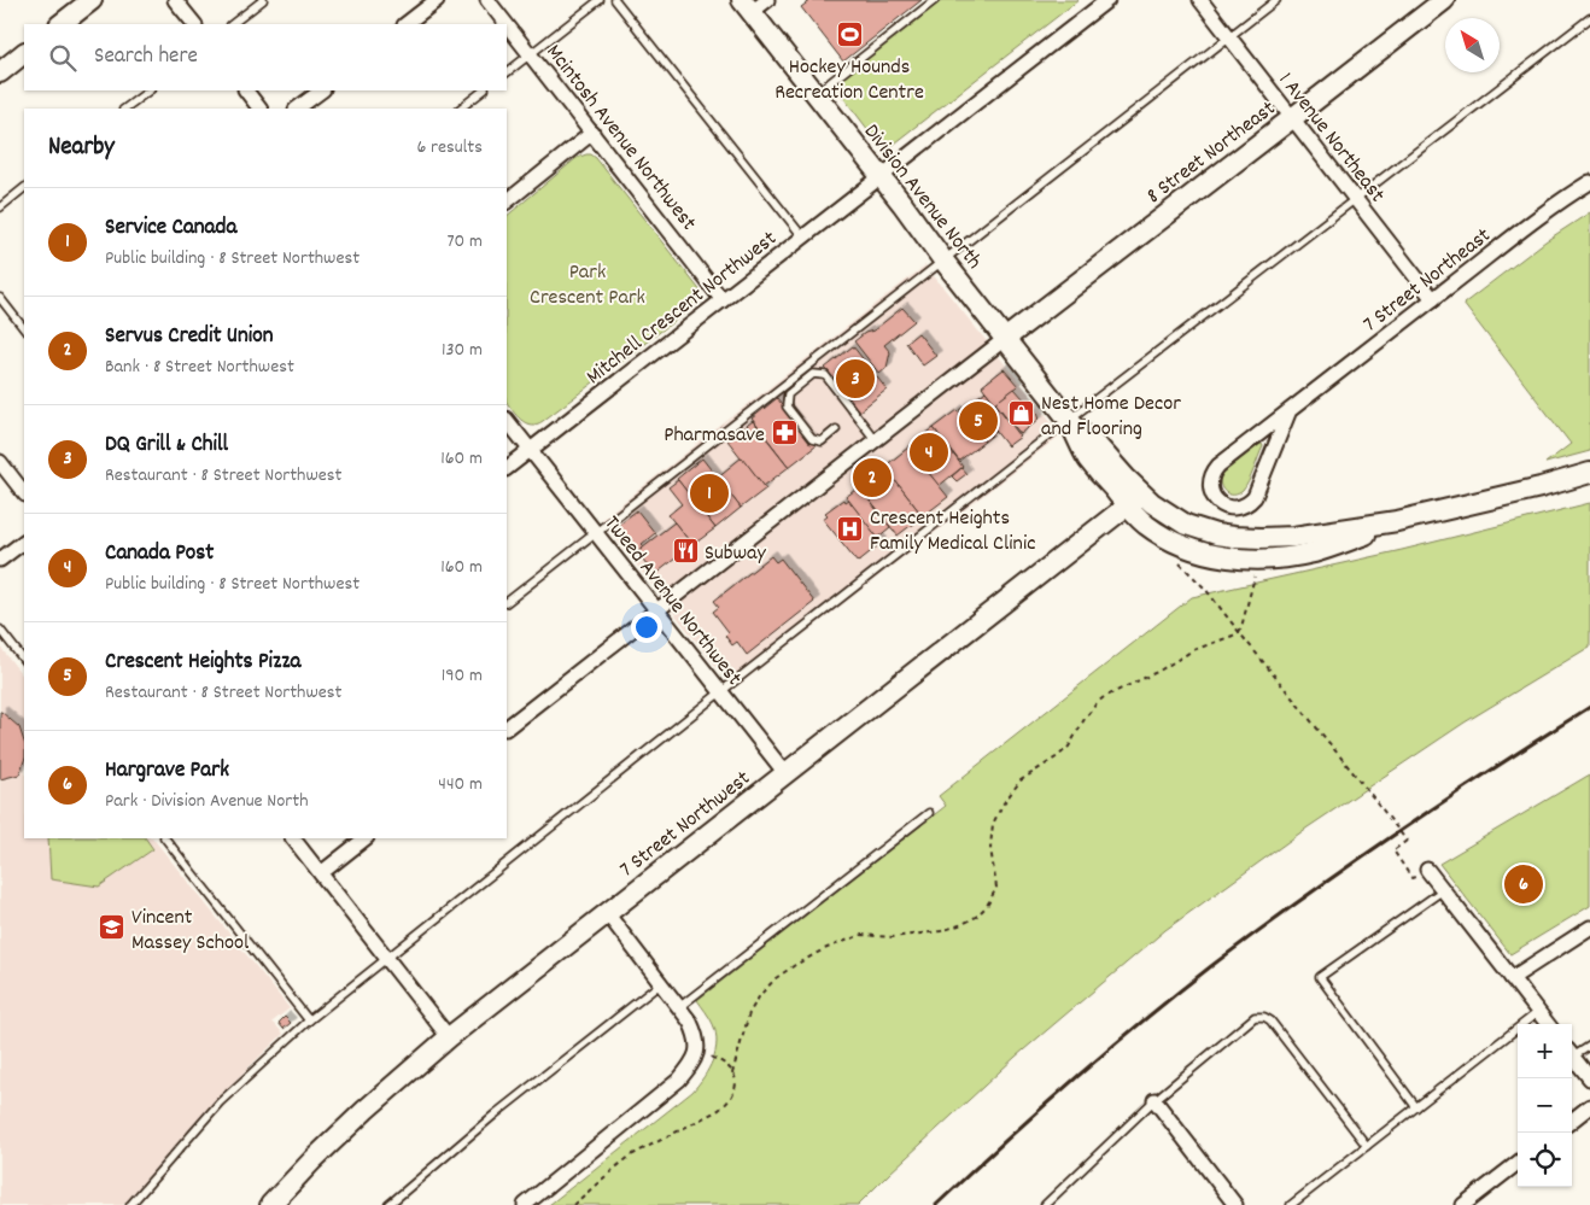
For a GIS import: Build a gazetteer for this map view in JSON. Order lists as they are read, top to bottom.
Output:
{
  "streets": {
    "street": [
      "Mcintosh Avenue Northwest",
      "1 Avenue Northeast",
      "8 Street Northeast",
      "Division Avenue North",
      "7 Street Northeast",
      "Mitchell Crescent Northwest",
      "Tweed Avenue Northwest",
      "7 Street Northwest"
    ]
  },
  "crossings": [
    ["Mcintosh Avenue Northwest", "Mitchell Crescent Northwest"],
    ["1 Avenue Northeast", "8 Street Northeast"],
    ["1 Avenue Northeast", "7 Street Northeast"],
    ["8 Street Northeast", "Division Avenue North"],
    ["Division Avenue North", "Mitchell Crescent Northwest"],
    ["Division Avenue North", "7 Street Northwest"],
    ["Mitchell Crescent Northwest", "Tweed Avenue Northwest"],
    ["Tweed Avenue Northwest", "7 Street Northwest"]
  ],
  "parks": ["Park Crescent Park"],
  "places": {
    "sports": ["Hockey Hounds Recreation Centre"],
    "shop": ["Nest Home Decor and Flooring"],
    "pharmacy": ["Pharmasave"],
    "hospital": ["Crescent Heights Family Medical Clinic"],
    "restaurant": ["Subway"],
    "school or university": ["Vincent Massey School"]
  },
  "north": "top left",
  "page": {
    "search": "Search here",
    "heading": ["Nearby", "6 results"],
    "list": [
      {
        "mark": "1",
        "name": "Service Canada",
        "note": "Public building · 8 Street Northwest",
        "value": "70 m"
      },
      {
        "mark": "2",
        "name": "Servus Credit Union",
        "note": "Bank · 8 Street Northwest",
        "value": "130 m"
      },
      {
        "mark": "3",
        "name": "DQ Grill & Chill",
        "note": "Restaurant · 8 Street Northwest",
        "value": "160 m"
      },
      {
        "mark": "4",
        "name": "Canada Post",
        "note": "Public building · 8 Street Northwest",
        "value": "160 m"
      },
      {
        "mark": "5",
        "name": "Crescent Heights Pizza",
        "note": "Restaurant · 8 Street Northwest",
        "value": "190 m"
      },
      {
        "mark": "6",
        "name": "Hargrave Park",
        "note": "Park · Division Avenue North",
        "value": "440 m"
      }
    ],
    "pins": [
      "3",
      "5",
      "4",
      "2",
      "1",
      "6"
    ],
    "map_buttons": ["+", "−"]
  }
}
